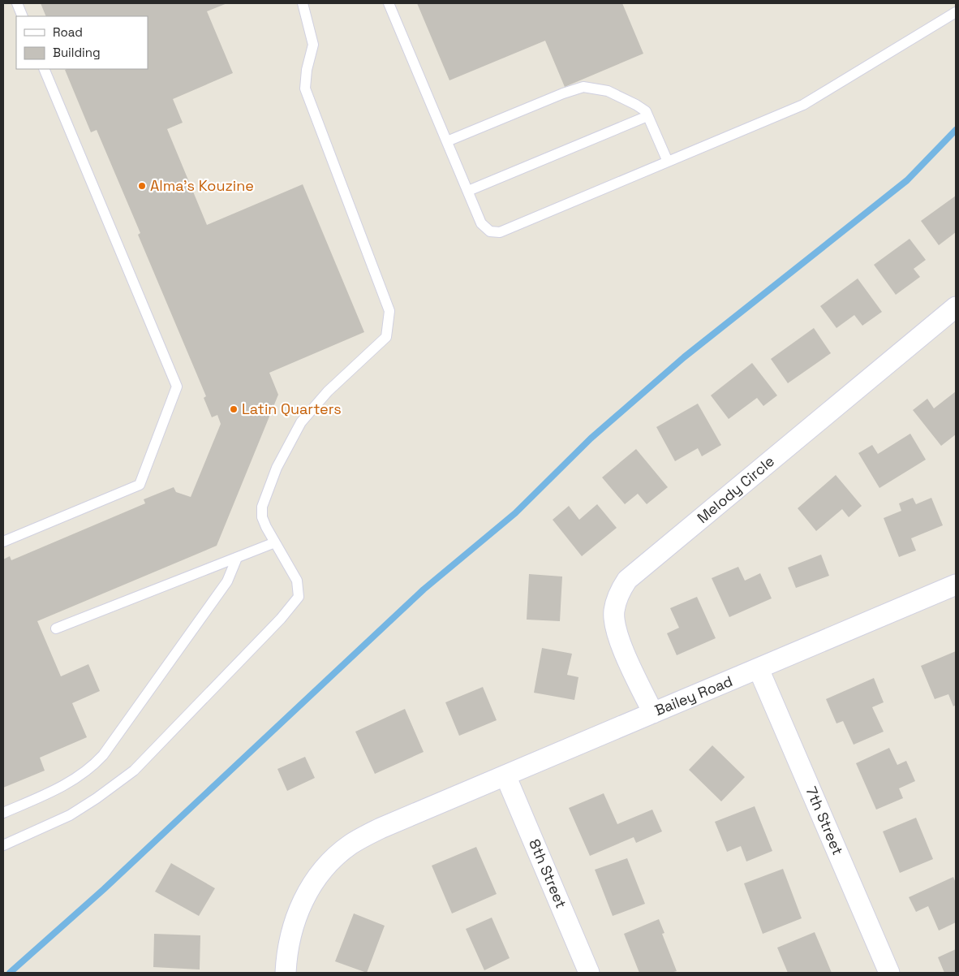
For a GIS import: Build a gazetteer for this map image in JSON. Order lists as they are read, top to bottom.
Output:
{
  "streets": {
    "street": [
      "Melody Circle",
      "Bailey Road",
      "7th Street",
      "8th Street"
    ]
  },
  "crossings": [
    ["Melody Circle", "Bailey Road"],
    ["Bailey Road", "7th Street"],
    ["Bailey Road", "8th Street"]
  ],
  "places": ["Alma's Kouzine", "Latin Quarters"],
  "legend": ["Road", "Building"]
}
